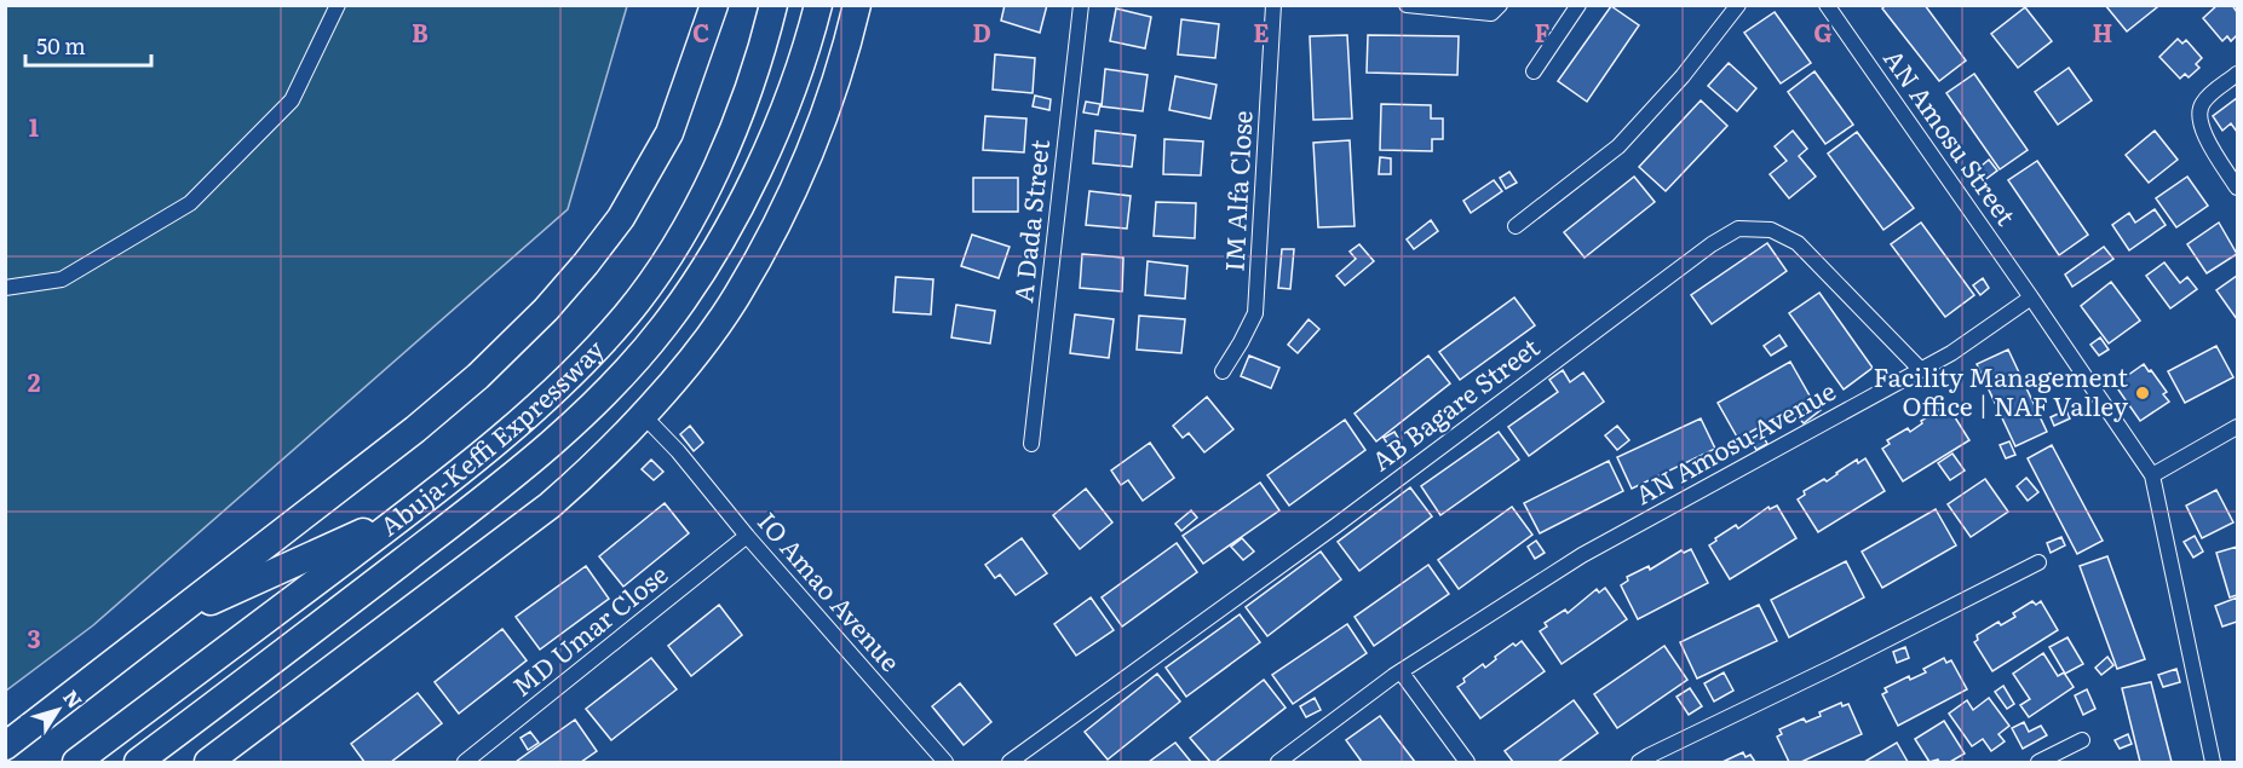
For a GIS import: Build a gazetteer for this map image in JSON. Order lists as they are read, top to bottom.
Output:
{
  "streets": {
    "highway": ["Abuja-Keffi Expressway"],
    "street": [
      "AN Amosu Street",
      "IM Alfa Close",
      "A Dada Street",
      "AB Bagare Street",
      "AN Amosu Avenue",
      "IO Amao Avenue",
      "MD Umar Close"
    ]
  },
  "crossings": [
    ["AN Amosu Street", "AN Amosu Avenue"],
    ["AB Bagare Street", "AN Amosu Avenue"],
    ["IO Amao Avenue", "MD Umar Close"]
  ],
  "places": ["Facility Management Office | NAF Valley"],
  "scale_bar": "50 m",
  "north": "top right",
  "grid": {
    "columns": [
      "B",
      "C",
      "D",
      "E",
      "F",
      "G",
      "H"
    ],
    "rows": ["1", "2", "3"]
  }
}
